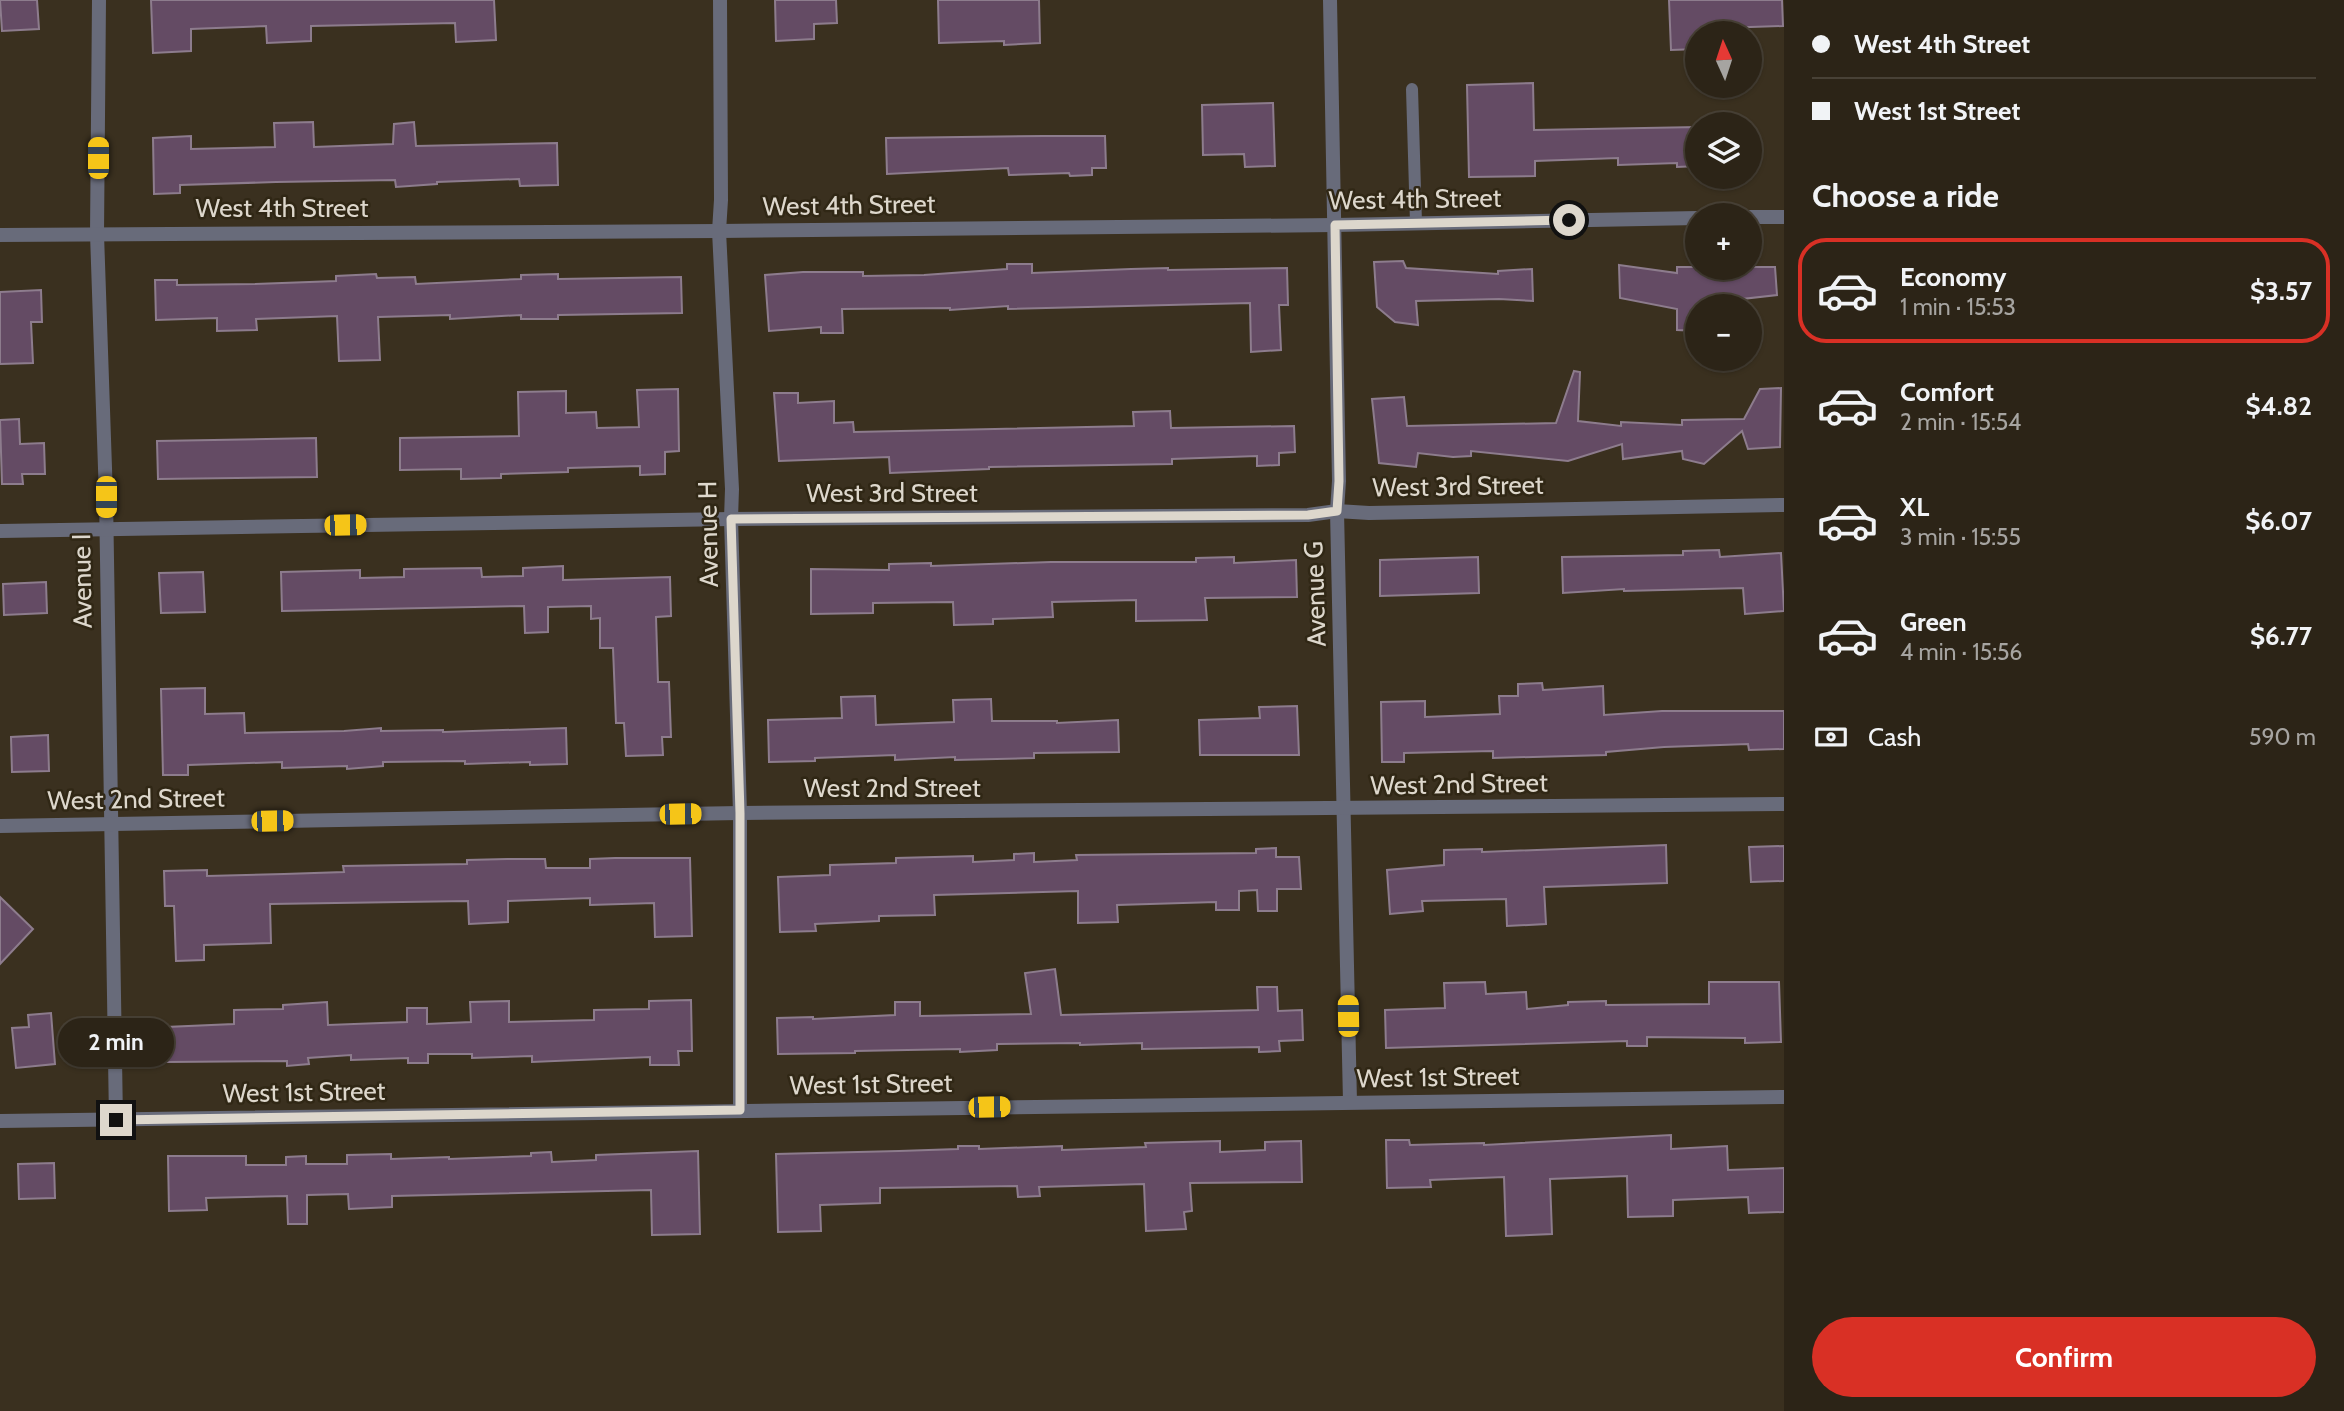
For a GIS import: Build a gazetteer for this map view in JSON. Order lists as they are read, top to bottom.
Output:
{
  "streets": {
    "street": [
      "West 4th Street",
      "West 3rd Street",
      "Avenue H",
      "Avenue I",
      "Avenue G",
      "West 2nd Street",
      "West 1st Street"
    ]
  },
  "crossings": [
    ["West 4th Street", "Avenue H"],
    ["West 4th Street", "Avenue I"],
    ["West 4th Street", "Avenue G"],
    ["West 3rd Street", "Avenue H"],
    ["West 3rd Street", "Avenue I"],
    ["West 3rd Street", "Avenue G"],
    ["Avenue H", "West 2nd Street"],
    ["Avenue H", "West 1st Street"],
    ["Avenue I", "West 2nd Street"],
    ["Avenue I", "West 1st Street"],
    ["Avenue G", "West 2nd Street"],
    ["Avenue G", "West 1st Street"]
  ],
  "north": "top",
  "page": {
    "banner": ["West 4th Street", "West 1st Street"],
    "map_buttons": ["+", "−"],
    "heading": "Choose a ride",
    "list": [
      {
        "name": "Economy",
        "note": "1 min · 15:53",
        "value": "$3.57"
      },
      {
        "name": "Comfort",
        "note": "2 min · 15:54",
        "value": "$4.82"
      },
      {
        "name": "XL",
        "note": "3 min · 15:55",
        "value": "$6.07"
      },
      {
        "name": "Green",
        "note": "4 min · 15:56",
        "value": "$6.77"
      }
    ],
    "pay": ["Cash", "590 m"],
    "bubble": "2 min",
    "buttons": "Confirm"
  }
}
